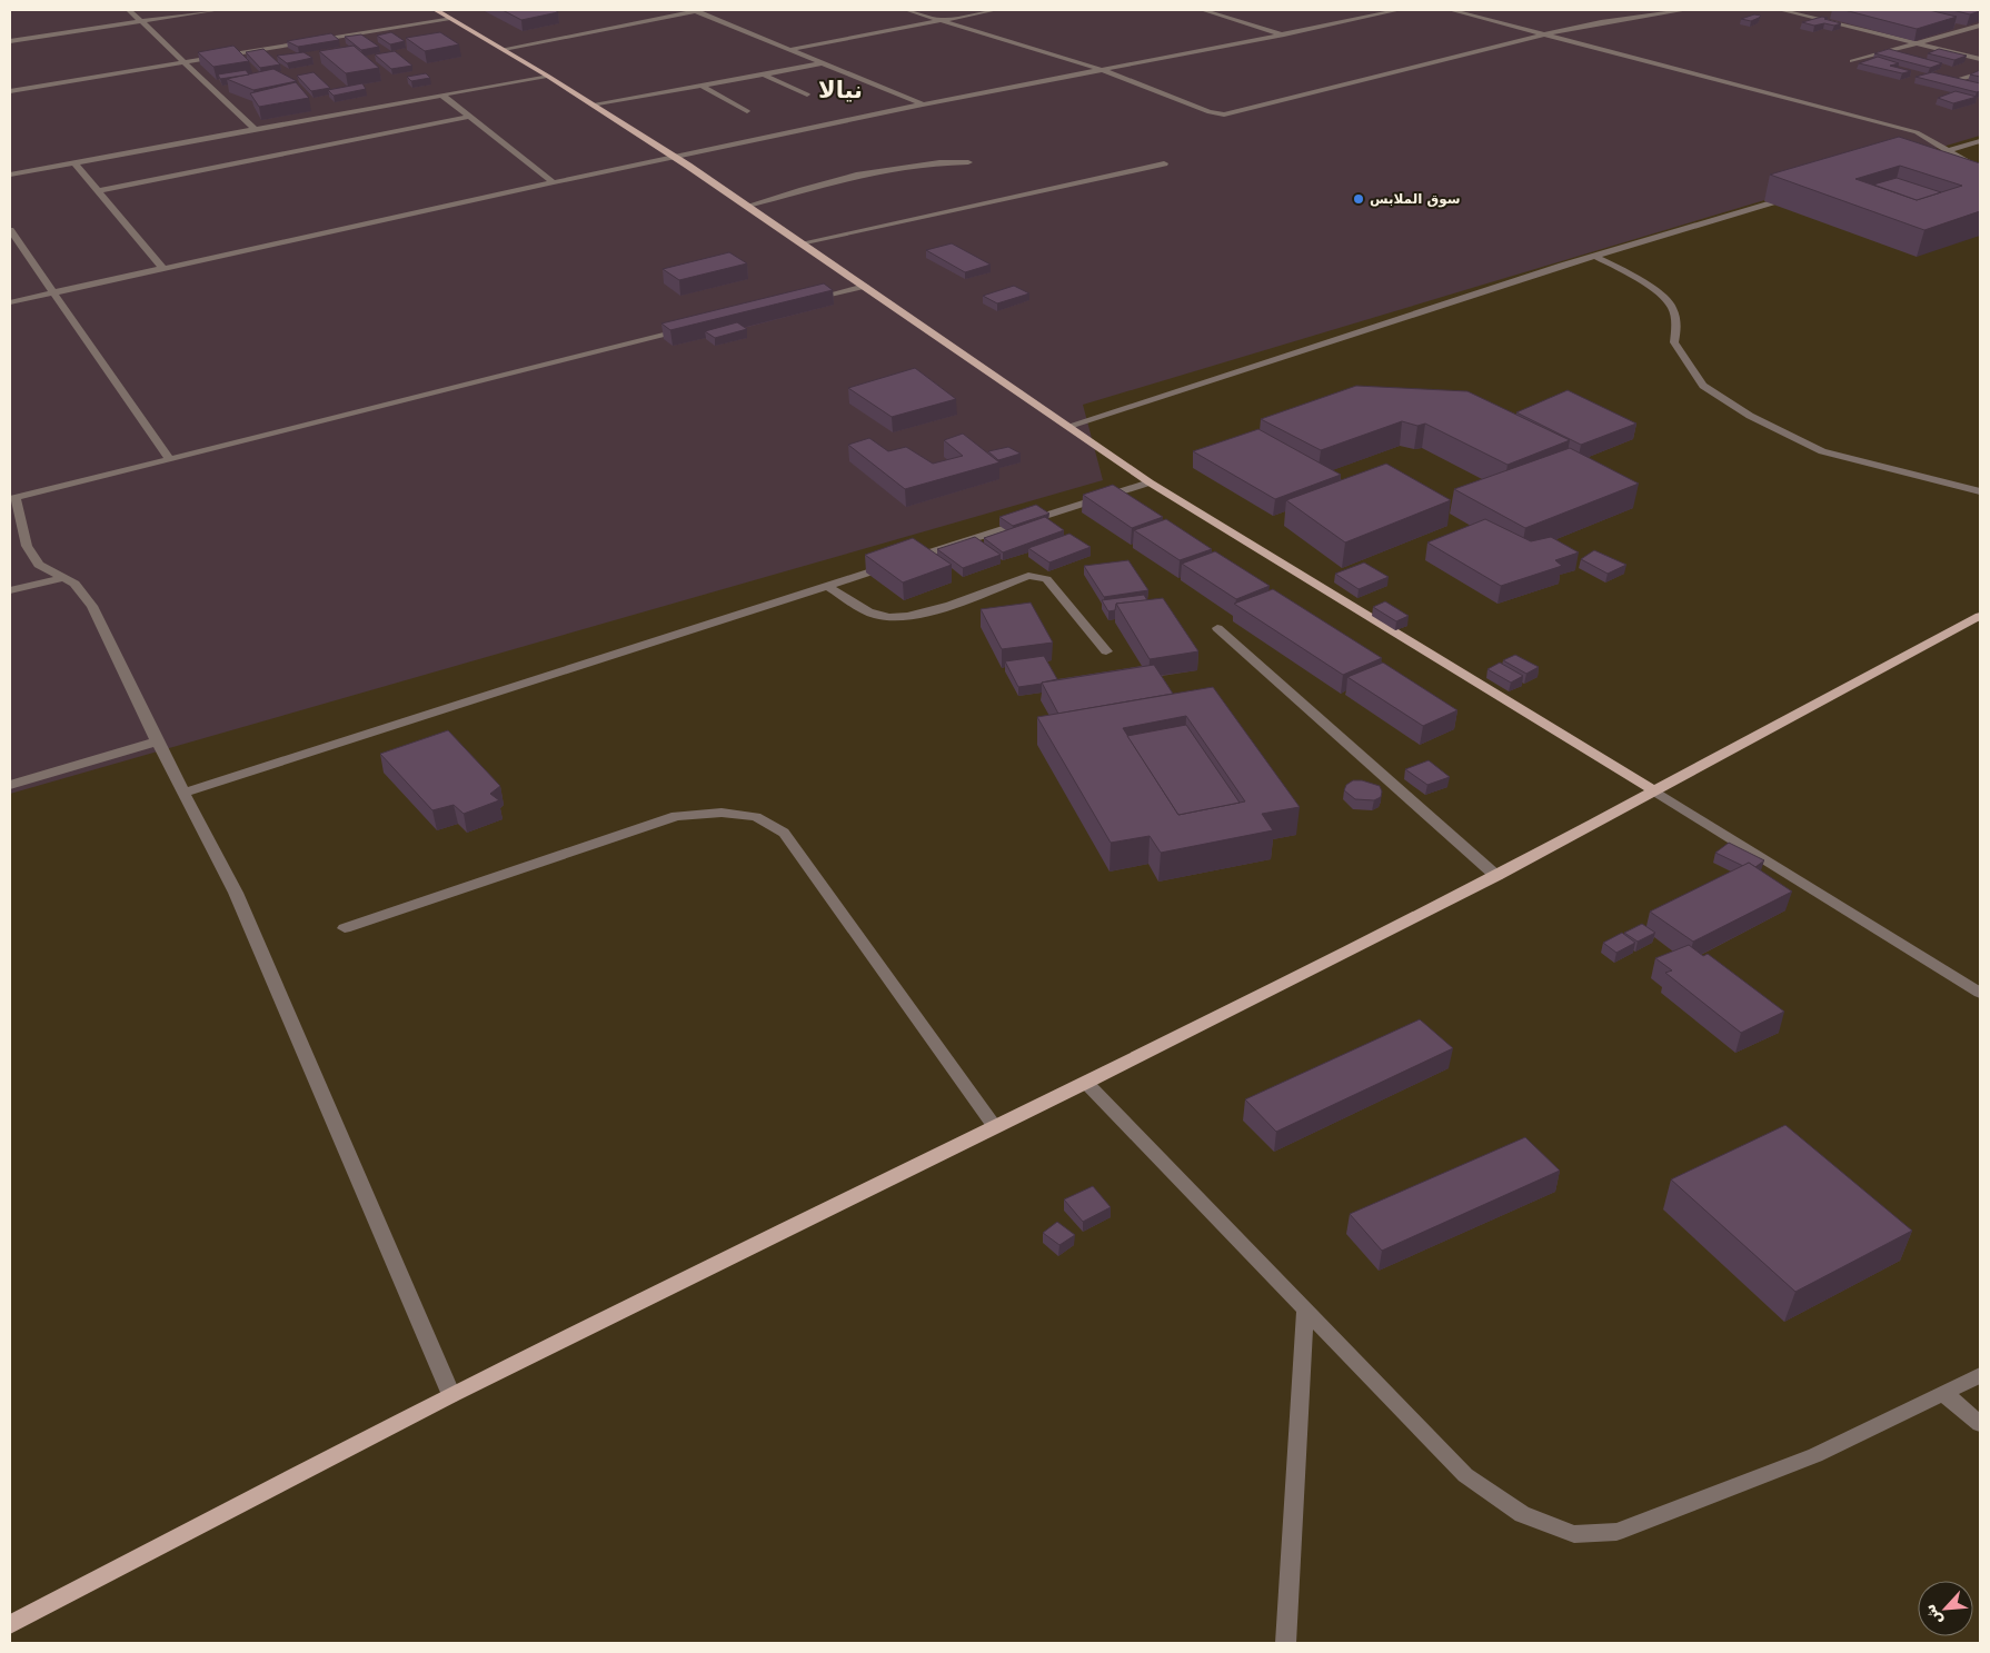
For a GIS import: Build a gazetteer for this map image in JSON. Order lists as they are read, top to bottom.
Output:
{
  "districts": ["نيالا"],
  "places": ["سوق الملابس"],
  "north": "bottom left"
}
